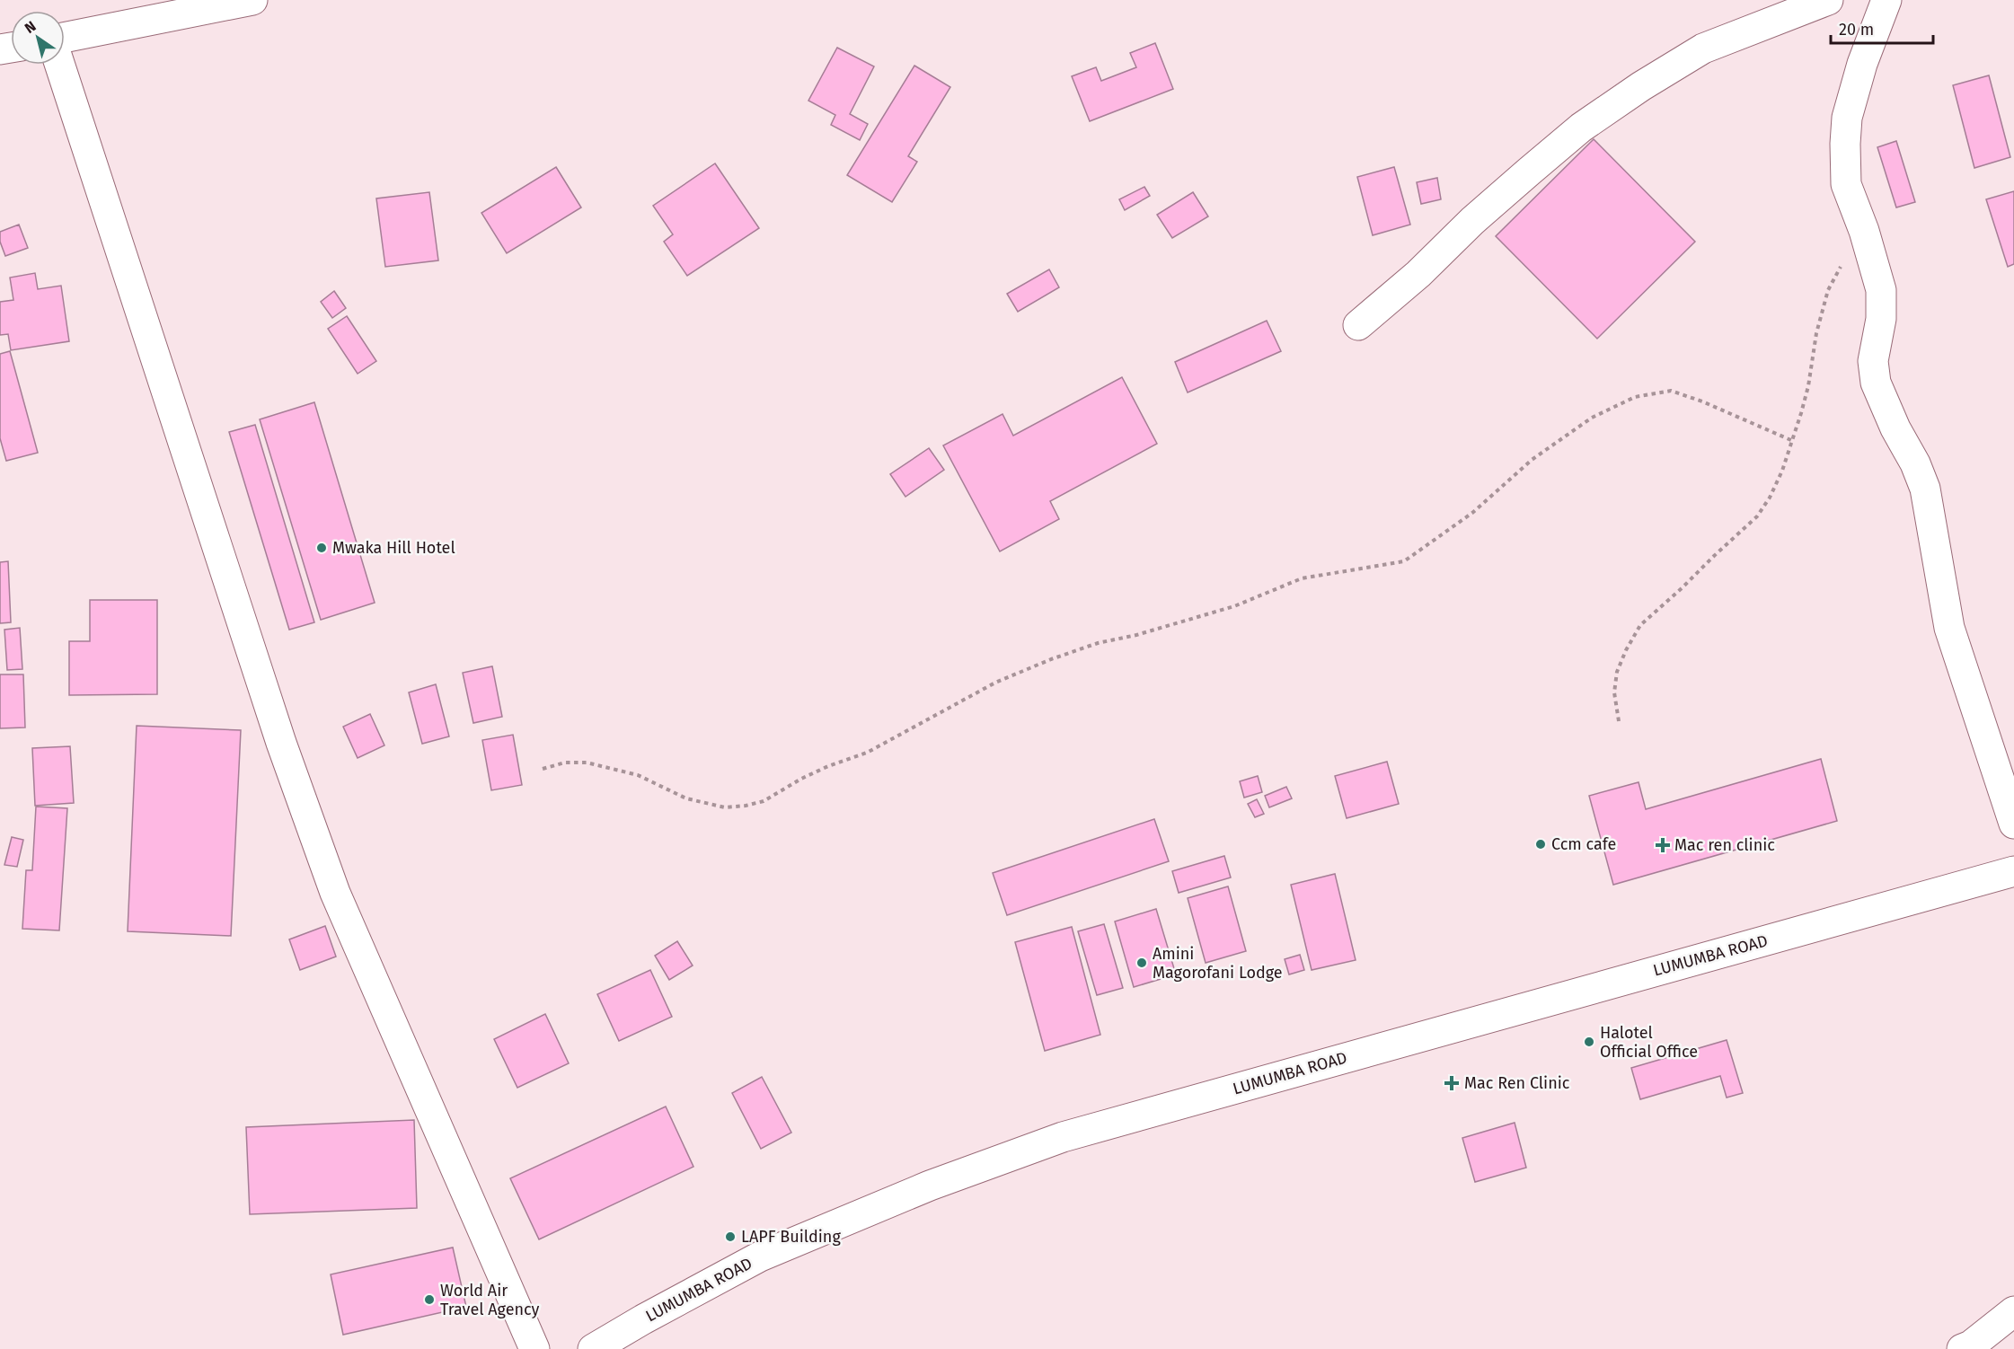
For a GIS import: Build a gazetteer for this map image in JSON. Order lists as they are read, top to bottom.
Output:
{
  "streets": {
    "street": ["LUMUMBA ROAD"]
  },
  "places": {
    "other": [
      "Mwaka Hill Hotel",
      "Ccm cafe",
      "Amini Magorofani Lodge",
      "Halotel Official Office",
      "LAPF Building",
      "World Air Travel Agency"
    ],
    "health": ["Mac ren clinic", "Mac Ren Clinic"]
  },
  "scale_bar": "20 m",
  "north": "top left"
}
